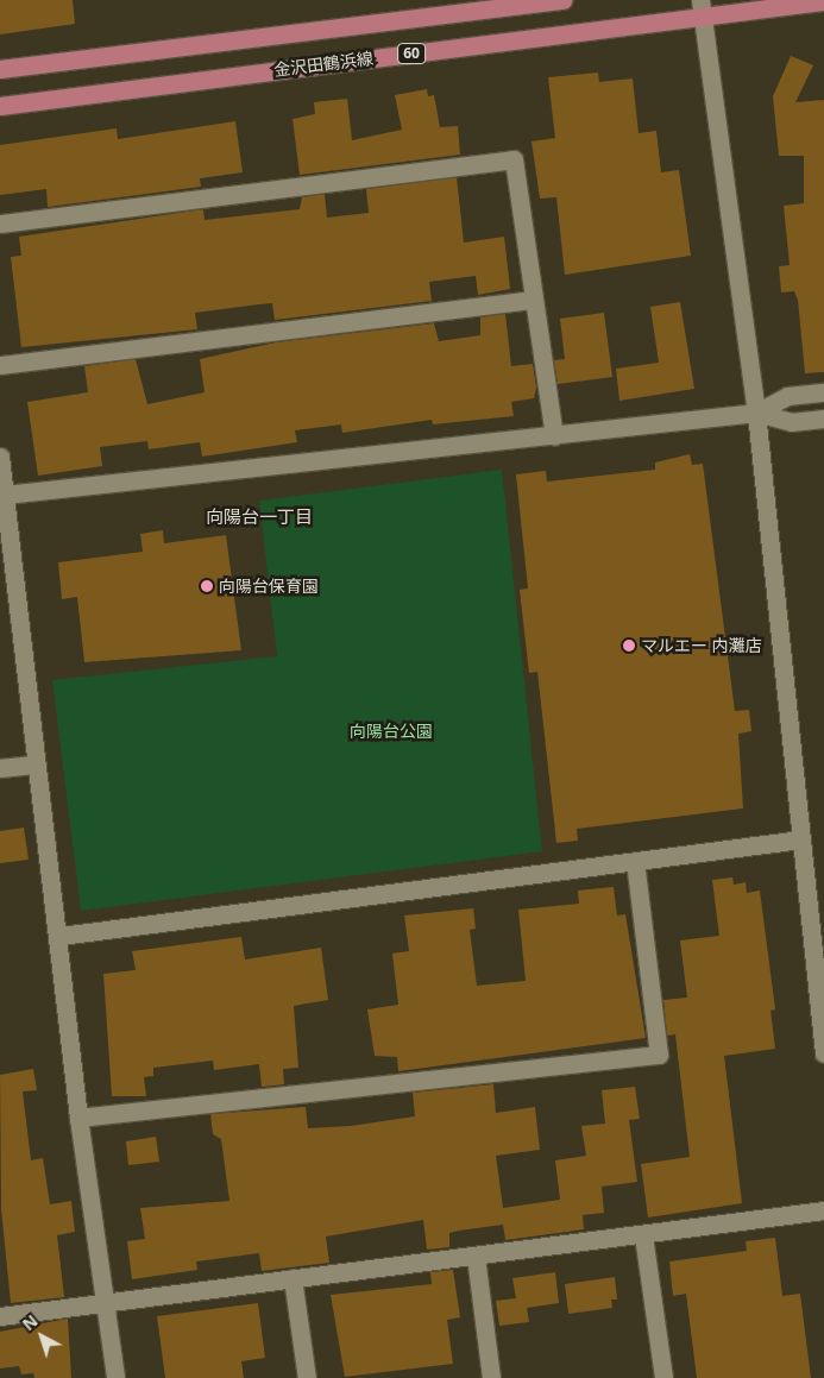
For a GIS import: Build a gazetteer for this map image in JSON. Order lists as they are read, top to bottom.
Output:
{
  "streets": {
    "main road": ["60", "金沢田鶴浜線"]
  },
  "districts": ["向陽台一丁目"],
  "parks": ["向陽台公園"],
  "places": ["向陽台保育園", "マルエー 内灘店"],
  "north": "top left"
}
